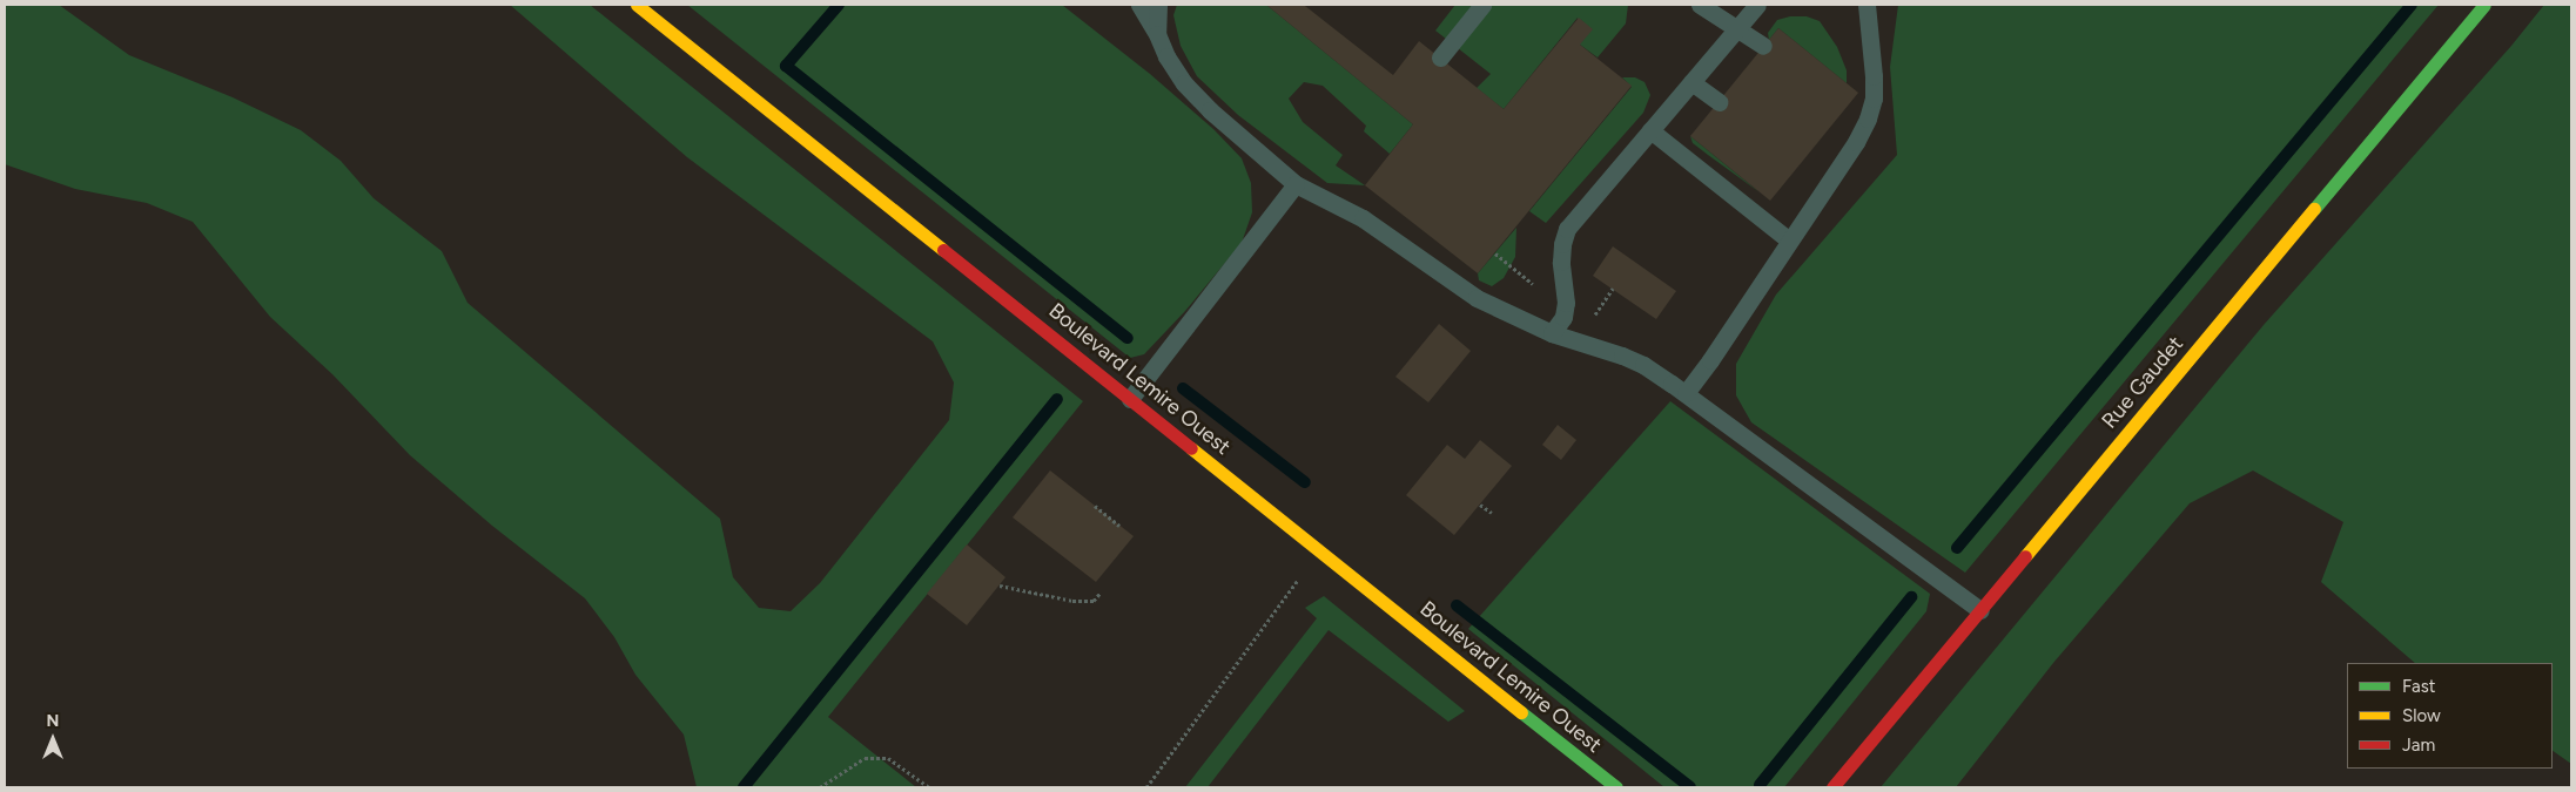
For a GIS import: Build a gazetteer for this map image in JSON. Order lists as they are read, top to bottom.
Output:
{
  "streets": {
    "main road": ["Boulevard Lemire Ouest", "Rue Gaudet"]
  },
  "legend": ["Fast", "Slow", "Jam"],
  "north": "top"
}
